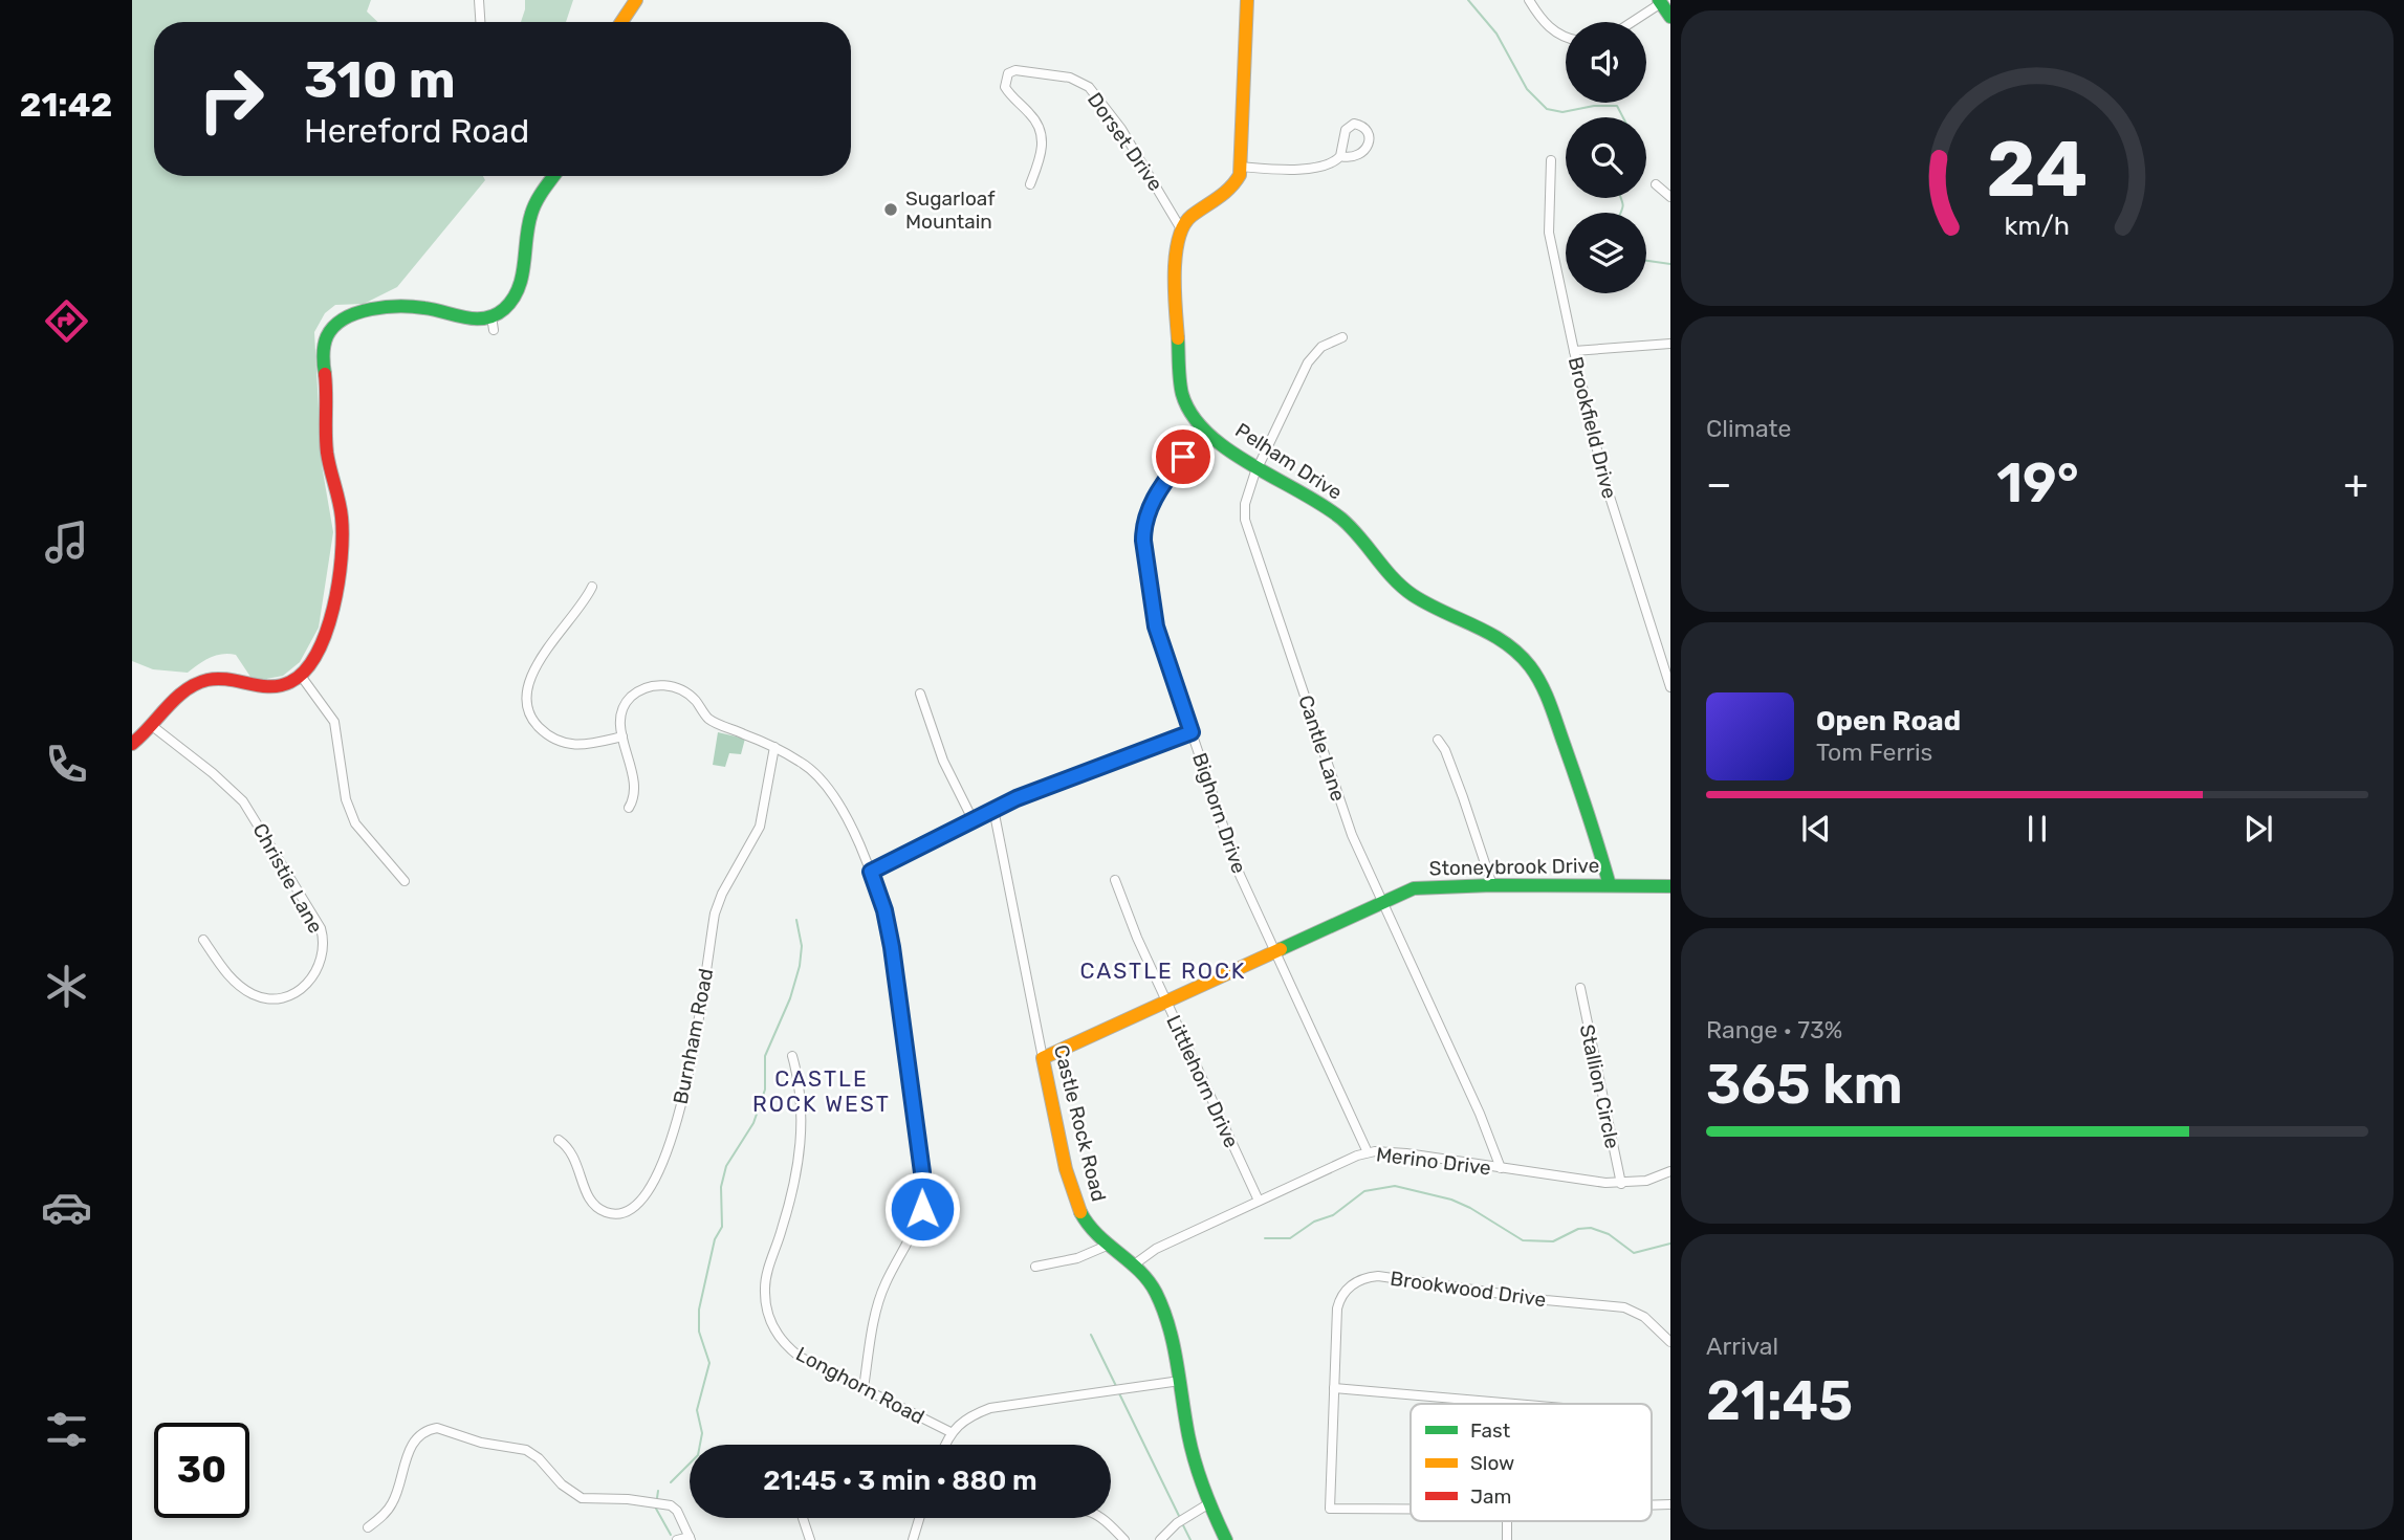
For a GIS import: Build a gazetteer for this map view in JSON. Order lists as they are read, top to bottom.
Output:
{
  "streets": {
    "street": [
      "Dorset Drive",
      "Brookfield Drive",
      "Pelham Drive",
      "Cantle Lane",
      "Bighorn Drive",
      "Stoneybrook Drive",
      "Christie Lane",
      "Burnham Road",
      "Littlehorn Drive",
      "Stallion Circle",
      "Castle Rock Road",
      "Merino Drive",
      "Brookwood Drive",
      "Longhorn Road"
    ]
  },
  "crossings": [
    ["Dorset Drive", "Pelham Drive"],
    ["Pelham Drive", "Cantle Lane"],
    ["Pelham Drive", "Bighorn Drive"],
    ["Pelham Drive", "Stoneybrook Drive"],
    ["Cantle Lane", "Stoneybrook Drive"],
    ["Cantle Lane", "Merino Drive"],
    ["Bighorn Drive", "Stoneybrook Drive"],
    ["Bighorn Drive", "Merino Drive"],
    ["Stoneybrook Drive", "Littlehorn Drive"],
    ["Stoneybrook Drive", "Castle Rock Road"],
    ["Littlehorn Drive", "Merino Drive"],
    ["Stallion Circle", "Merino Drive"],
    ["Castle Rock Road", "Merino Drive"]
  ],
  "districts": ["CASTLE ROCK", "CASTLE ROCK WEST"],
  "places": ["Sugarloaf Mountain"],
  "legend": ["Fast", "Slow", "Jam"],
  "page": {
    "tabs": "21:42",
    "turn": ["310 m", "Hereford Road"],
    "tile": [
      "Climate",
      ["Range · 73%", "365 km"],
      ["Arrival", "21:45"]
    ],
    "heat": ["−", "19°", "+"],
    "song": ["Open Road", "Tom Ferris"],
    "limit": "30",
    "trip": "21:45 · 3 min · 880 m",
    "gauge": ["24", "km/h"]
  }
}
